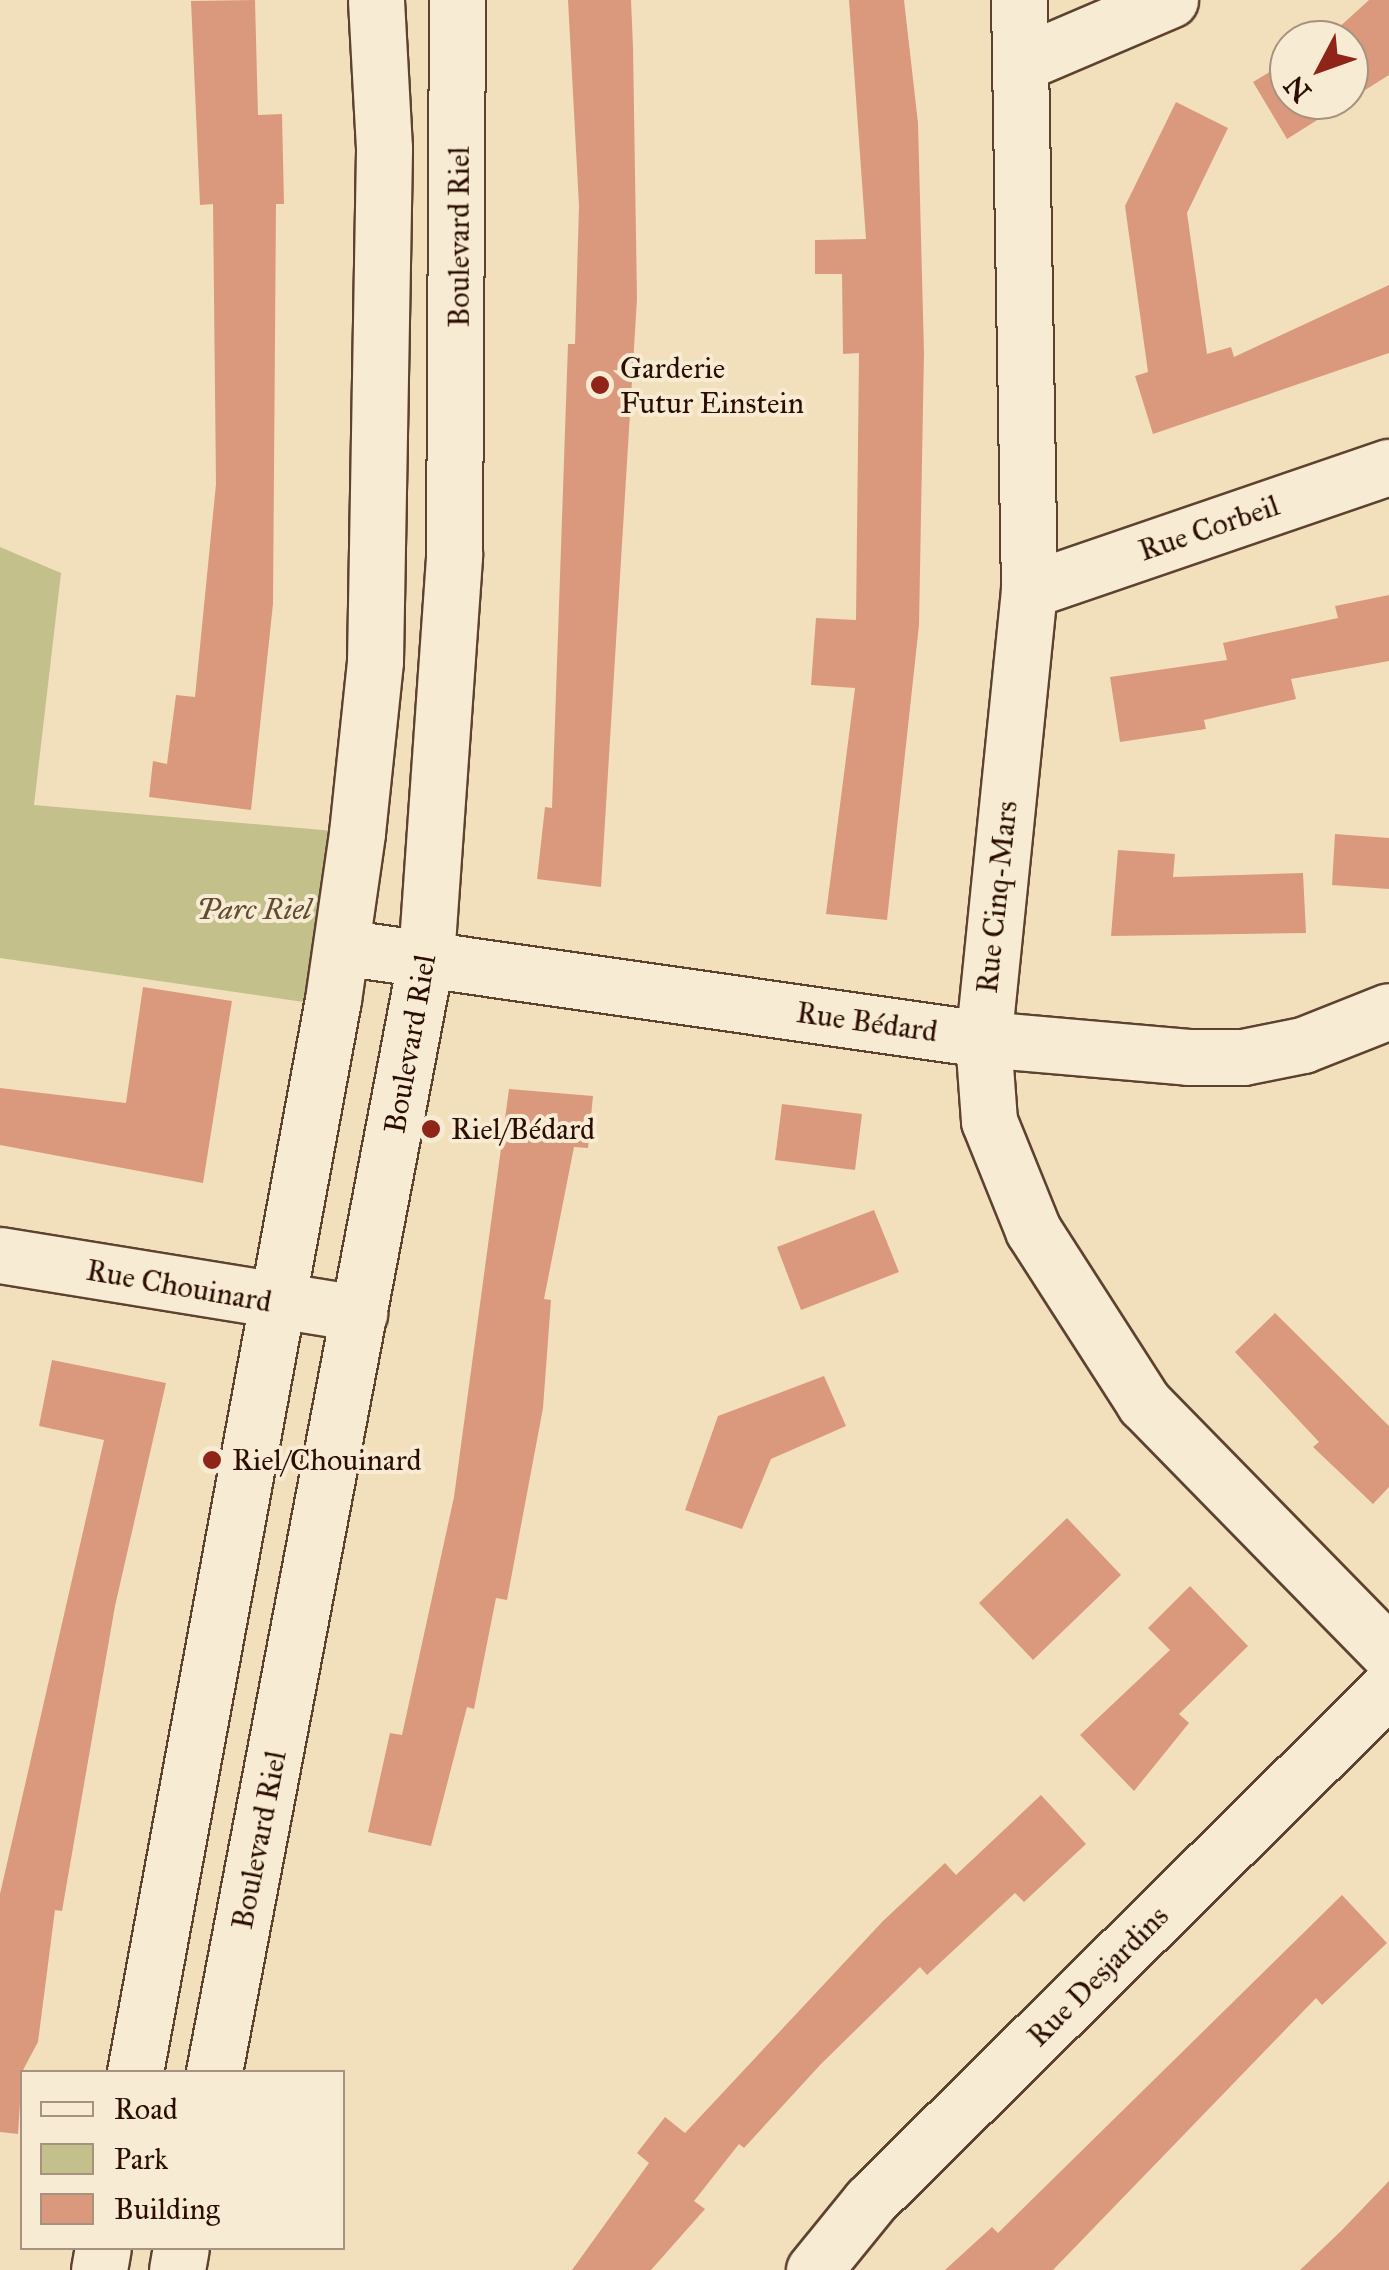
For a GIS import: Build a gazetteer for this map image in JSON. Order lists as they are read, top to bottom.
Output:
{
  "streets": {
    "street": [
      "Boulevard Riel",
      "Rue Corbeil",
      "Rue Cinq-Mars",
      "Rue Bédard",
      "Rue Chouinard",
      "Rue Desjardins"
    ]
  },
  "crossings": [
    ["Boulevard Riel", "Rue Bédard"],
    ["Boulevard Riel", "Rue Chouinard"],
    ["Rue Corbeil", "Rue Cinq-Mars"],
    ["Rue Cinq-Mars", "Rue Bédard"]
  ],
  "parks": ["Parc Riel"],
  "places": ["Garderie Futur Einstein", "Riel/Bédard", "Riel/Chouinard"],
  "legend": ["Road", "Park", "Building"],
  "north": "bottom left"
}
